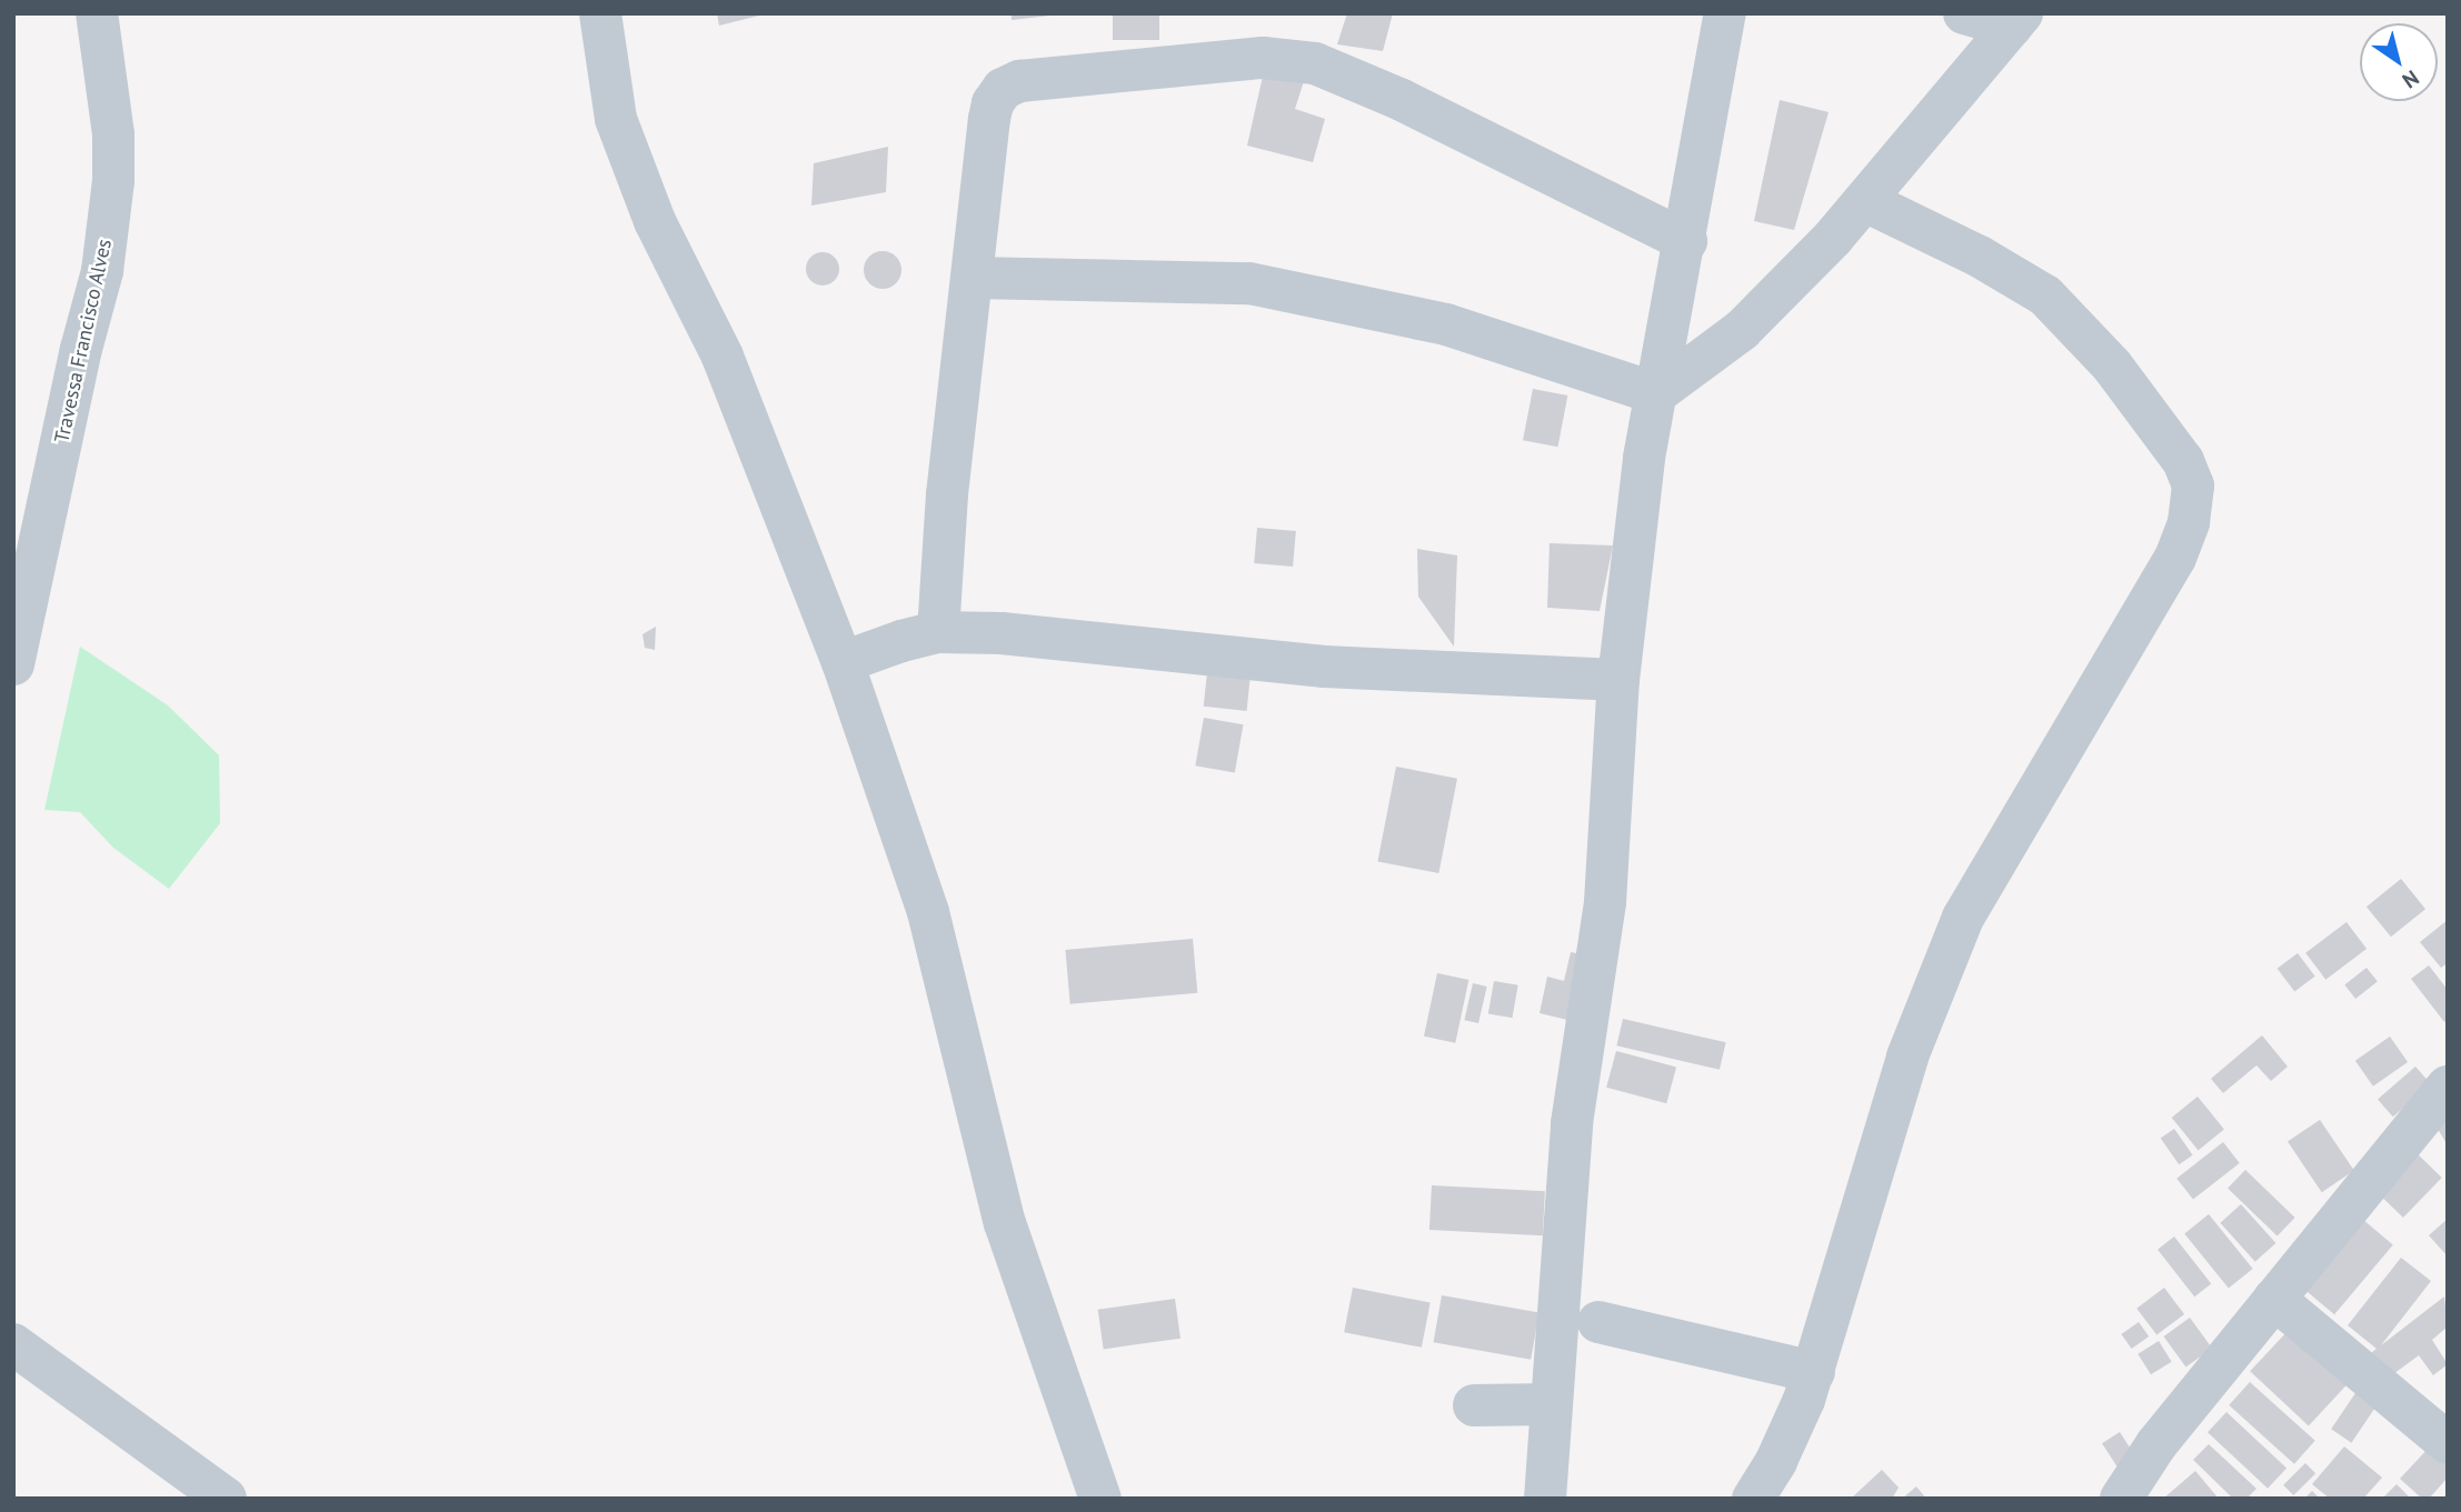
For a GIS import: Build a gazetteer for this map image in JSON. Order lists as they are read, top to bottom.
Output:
{
  "streets": {
    "street": ["Travessa Francisco Alves"]
  },
  "north": "bottom right"
}
